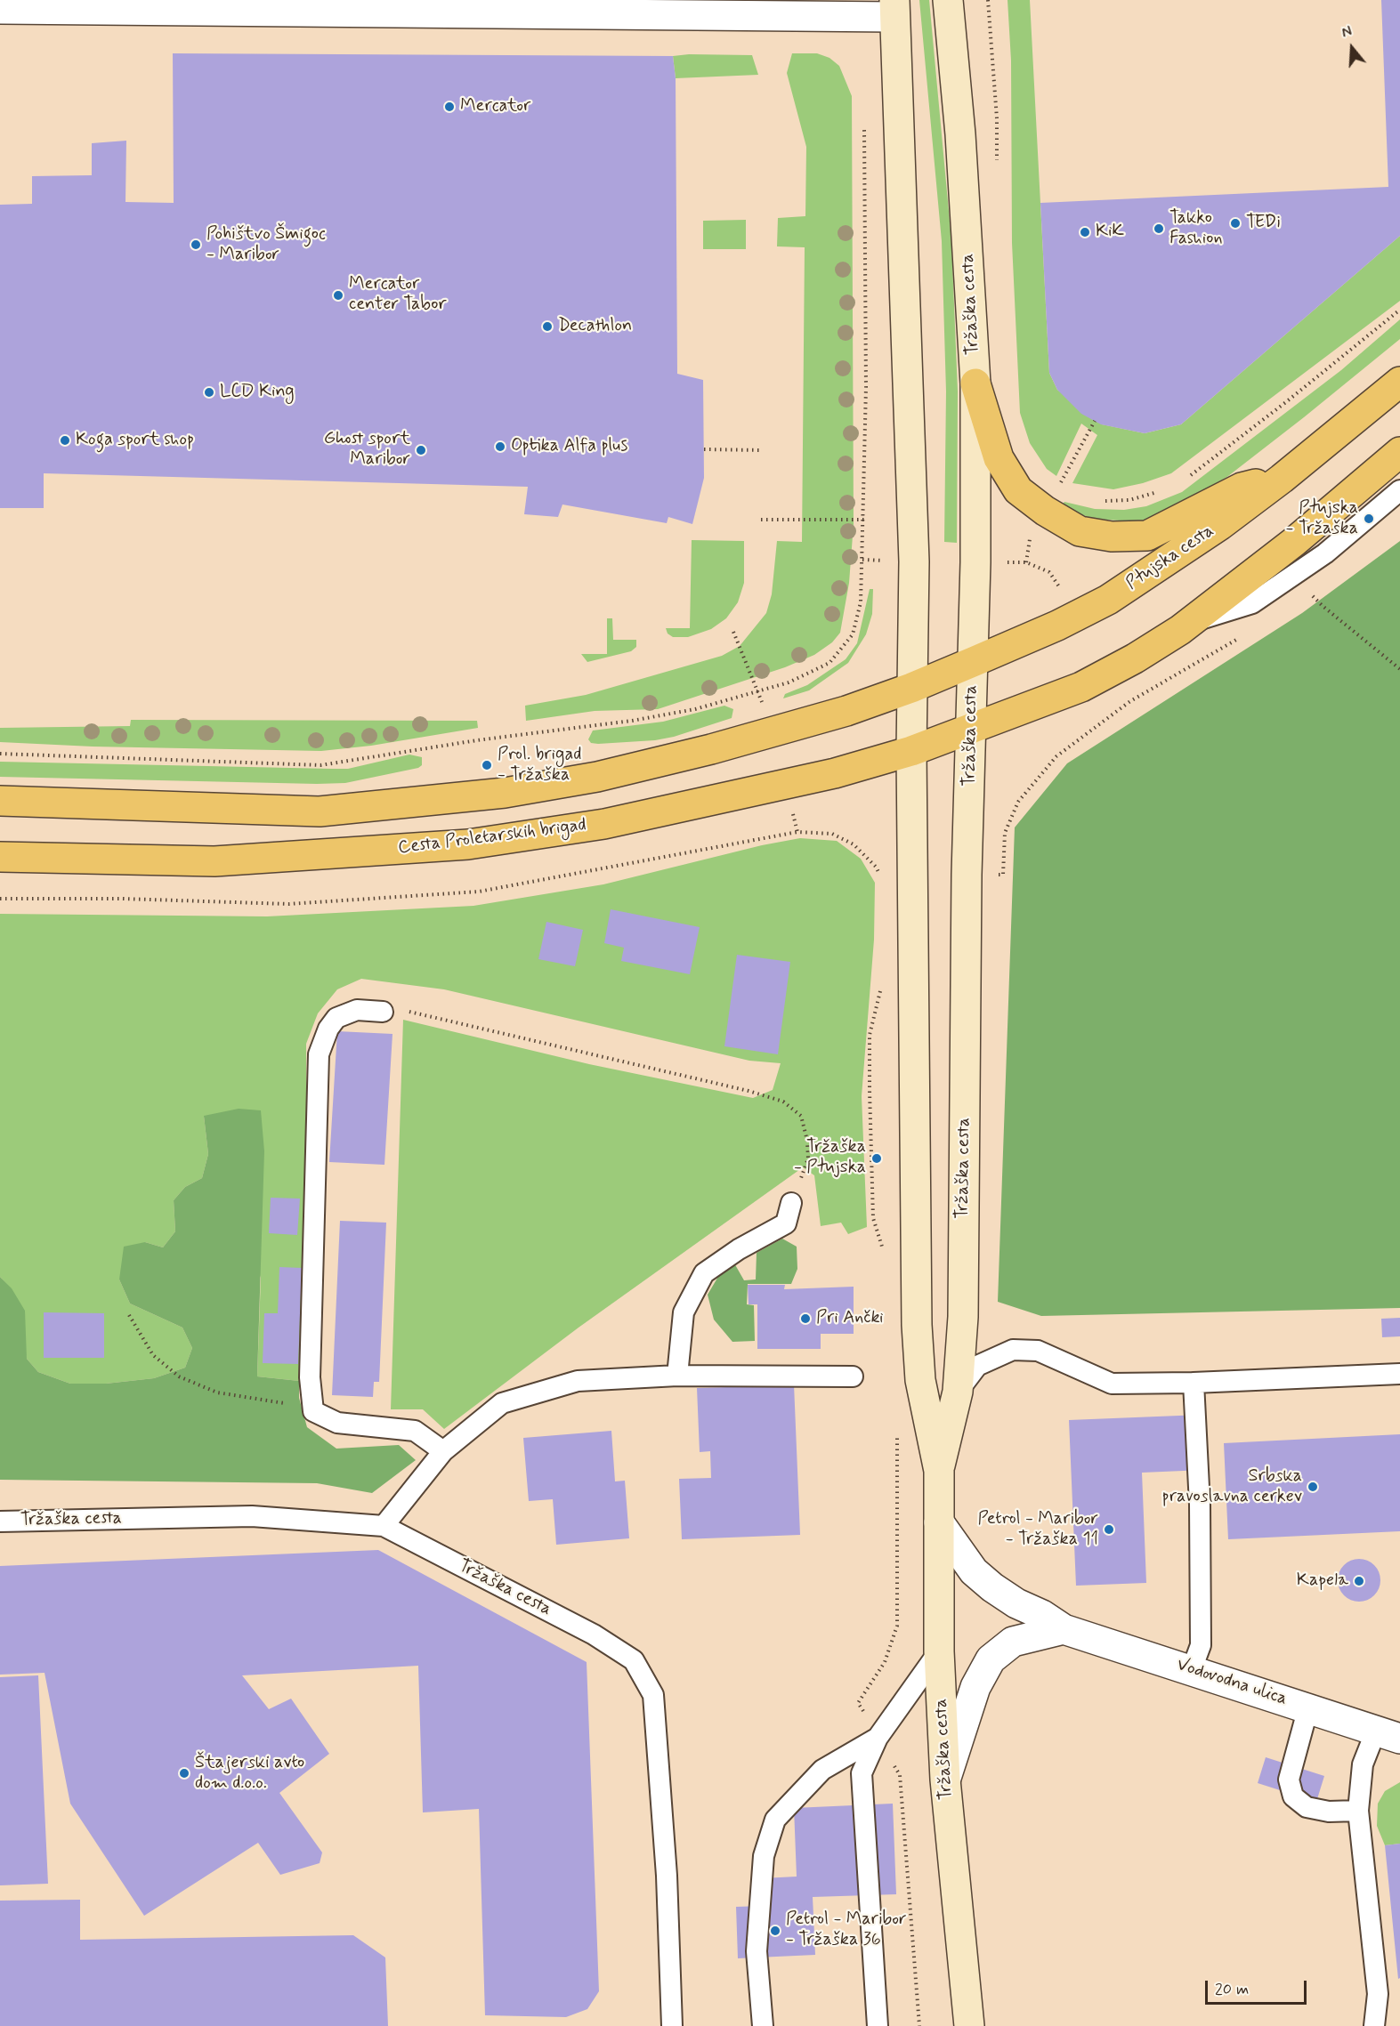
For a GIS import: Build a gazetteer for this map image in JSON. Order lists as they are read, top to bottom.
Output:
{
  "streets": {
    "main road": ["Tržaška cesta", "Ptujska cesta", "Cesta Proletarskih brigad"],
    "street": ["Vodovodna ulica"]
  },
  "crossings": [
    ["Tržaška cesta", "Ptujska cesta"],
    ["Tržaška cesta", "Cesta Proletarskih brigad"],
    ["Tržaška cesta", "Vodovodna ulica"]
  ],
  "places": [
    "Mercator",
    "TEDi",
    "Takko Fashion",
    "KiK",
    "Pohištvo Šmigoc - Maribor",
    "Mercator center Tabor",
    "Decathlon",
    "LCD King",
    "Koga sport shop",
    "Optika Alfa plus",
    "Ghost sport Maribor",
    "Ptujska - Tržaška",
    "Prol. brigad - Tržaška",
    "Tržaška - Ptujska",
    "Pri Ančki",
    "Srbska pravoslavna cerkev",
    "Petrol - Maribor - Tržaška 11",
    "Kapela",
    "Štajerski avto dom d.o.o.",
    "Petrol - Maribor - Tržaška 36"
  ],
  "scale_bar": "20 m",
  "north": "top"
}
